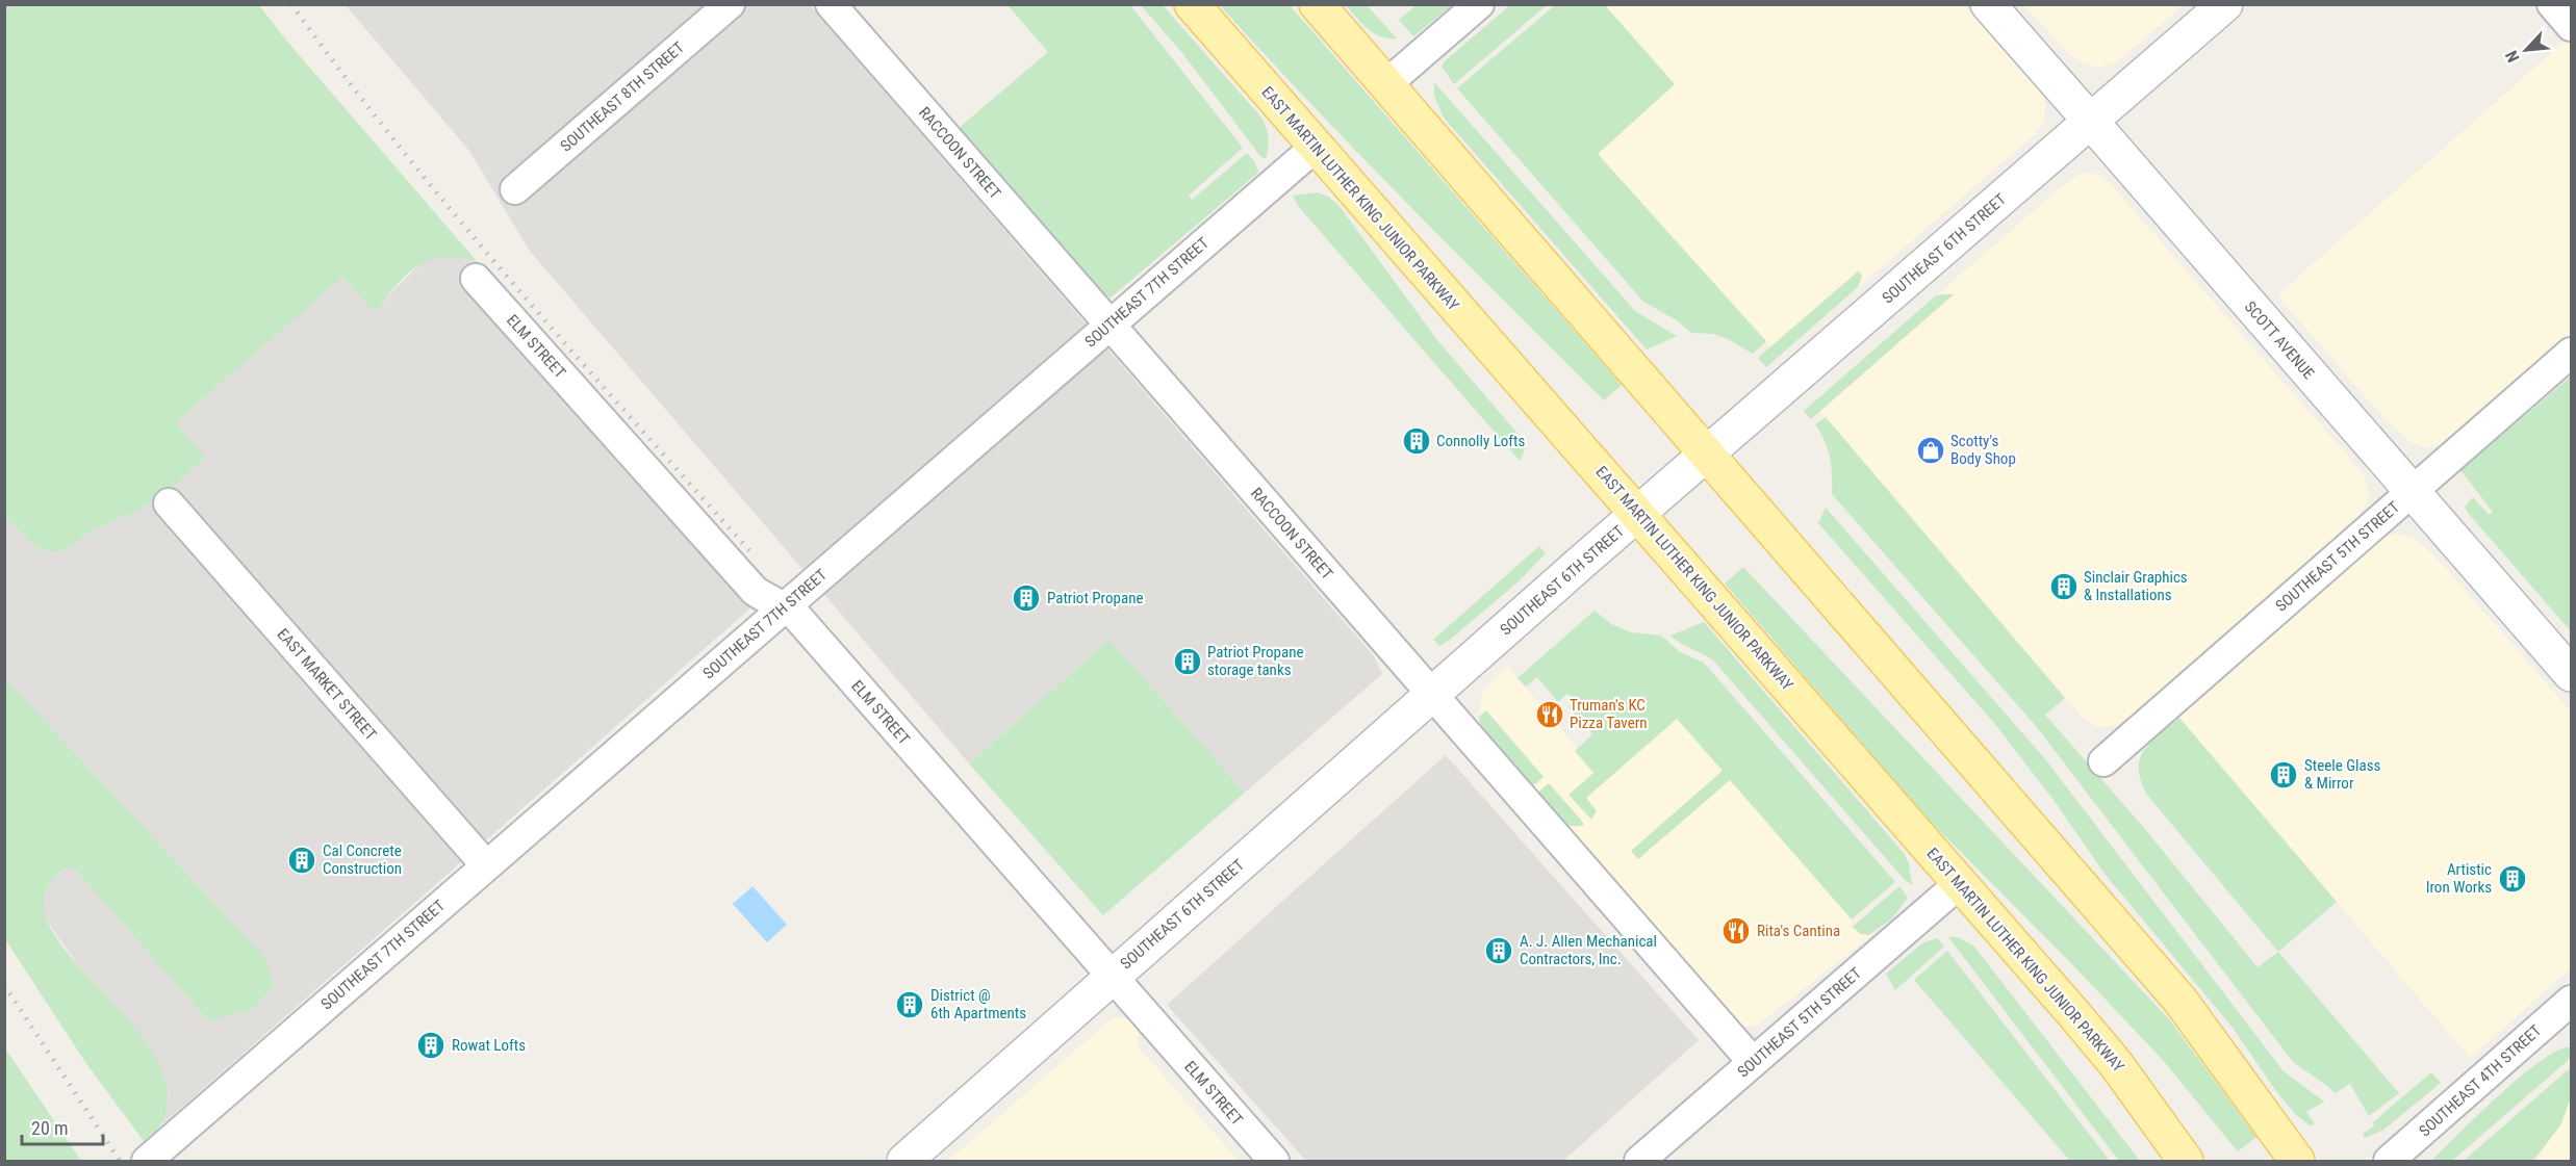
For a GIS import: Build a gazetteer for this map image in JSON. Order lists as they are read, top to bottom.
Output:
{
  "streets": {
    "main road": ["EAST MARTIN LUTHER KING JUNIOR PARKWAY", "SOUTHEAST 6TH STREET", "SCOTT AVENUE"],
    "street": [
      "SOUTHEAST 8TH STREET",
      "RACCOON STREET",
      "SOUTHEAST 7TH STREET",
      "ELM STREET",
      "SOUTHEAST 5TH STREET",
      "EAST MARKET STREET",
      "SOUTHEAST 4TH STREET"
    ]
  },
  "crossings": [
    ["RACCOON STREET", "SOUTHEAST 6TH STREET"],
    ["RACCOON STREET", "SOUTHEAST 7TH STREET"],
    ["RACCOON STREET", "SOUTHEAST 5TH STREET"],
    ["EAST MARTIN LUTHER KING JUNIOR PARKWAY", "SOUTHEAST 6TH STREET"],
    ["EAST MARTIN LUTHER KING JUNIOR PARKWAY", "SOUTHEAST 7TH STREET"],
    ["EAST MARTIN LUTHER KING JUNIOR PARKWAY", "SOUTHEAST 5TH STREET"],
    ["SOUTHEAST 6TH STREET", "SCOTT AVENUE"],
    ["SOUTHEAST 6TH STREET", "ELM STREET"],
    ["SOUTHEAST 7TH STREET", "ELM STREET"],
    ["SOUTHEAST 7TH STREET", "EAST MARKET STREET"],
    ["SCOTT AVENUE", "SOUTHEAST 5TH STREET"]
  ],
  "places": {
    "building": [
      "Connolly Lofts",
      "Sinclair Graphics & Installations",
      "Patriot Propane",
      "Patriot Propane storage tanks",
      "Steele Glass & Mirror",
      "Cal Concrete Construction",
      "Artistic Iron Works",
      "A. J. Allen Mechanical Contractors, Inc.",
      "District @ 6th Apartments",
      "Rowat Lofts"
    ],
    "shop": ["Scotty's Body Shop"],
    "restaurant": ["Truman's KC Pizza Tavern", "Rita's Cantina"]
  },
  "scale_bar": "20 m",
  "north": "bottom left"
}
